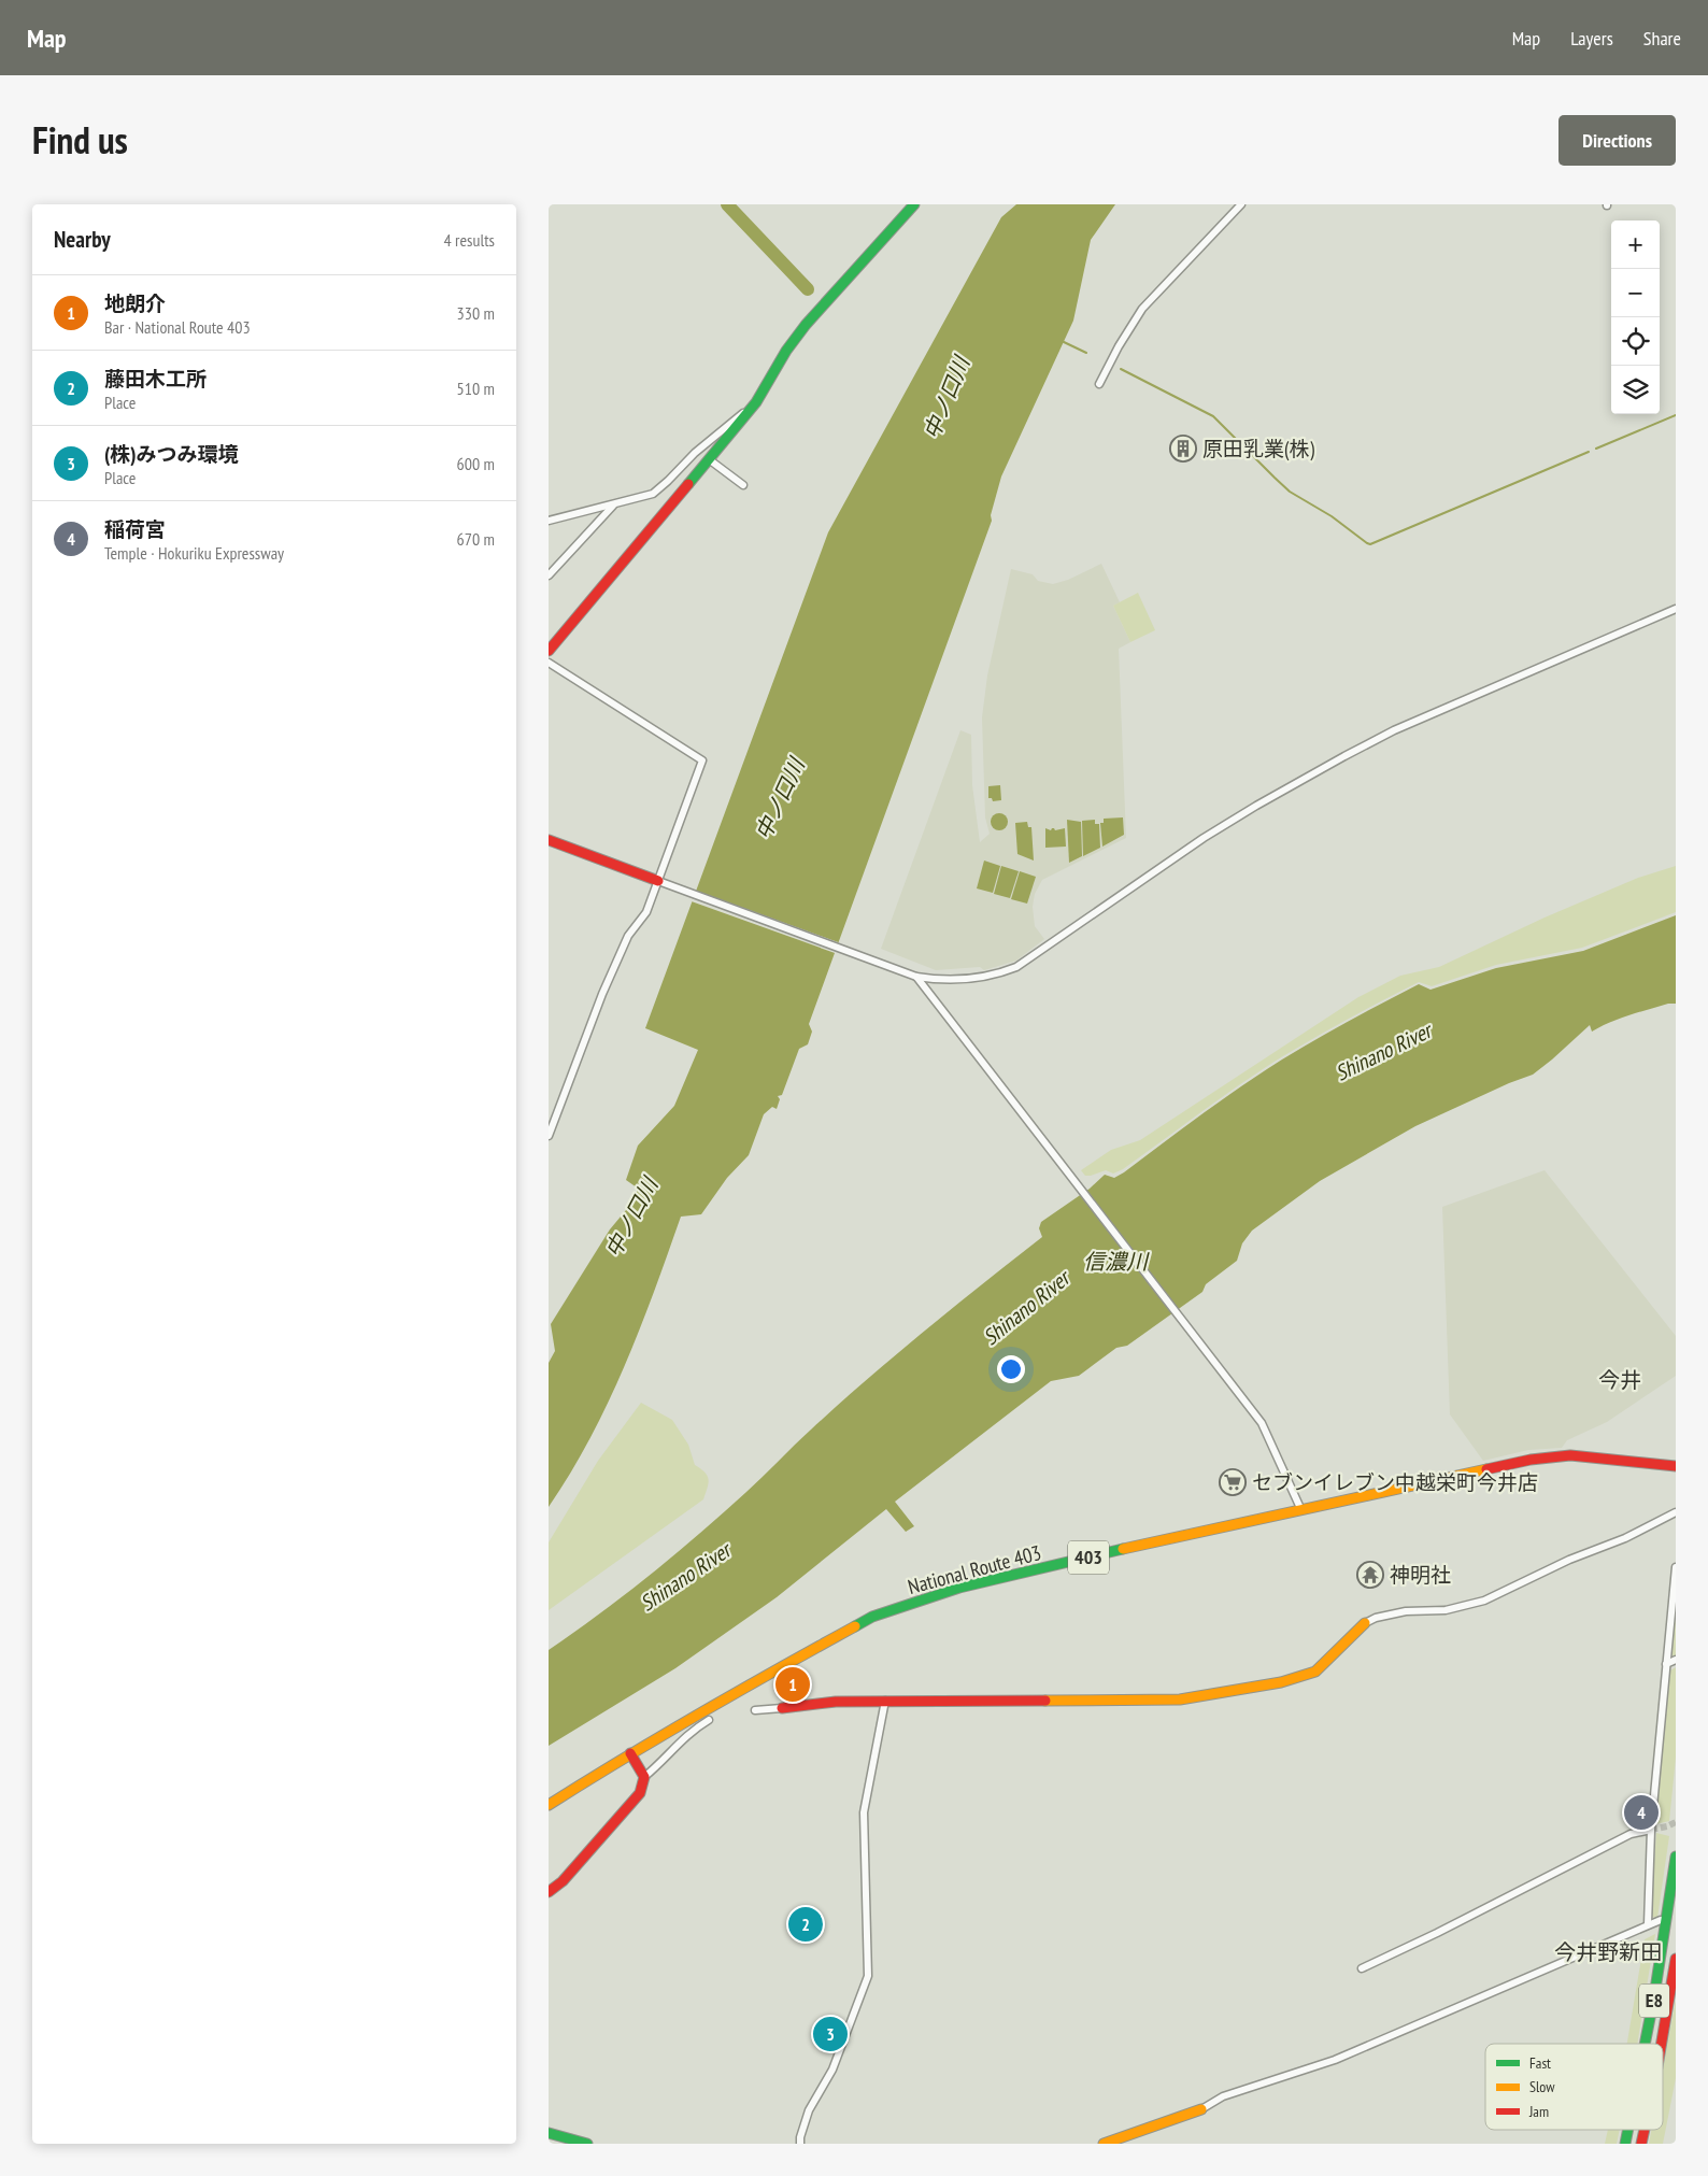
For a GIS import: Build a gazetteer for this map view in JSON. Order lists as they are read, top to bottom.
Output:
{
  "streets": {
    "main road": ["403", "National Route 403", "E8"]
  },
  "districts": ["今井", "今井野新田"],
  "water": ["中ノ口川", "Shinano River", "信濃川"],
  "places": {
    "building": ["原田乳業(株)"],
    "supermarket": ["セブンイレブン中越栄町今井店"],
    "temple": ["神明社"]
  },
  "legend": ["Fast", "Slow", "Jam"],
  "page": {
    "header": "Map",
    "nav": ["Map", "Layers", "Share"],
    "title": "Find us",
    "buttons": "Directions",
    "heading": ["Nearby", "4 results"],
    "map_buttons": ["+", "−"],
    "list": [
      {
        "mark": "1",
        "name": "地朗介",
        "note": "Bar · National Route 403",
        "value": "330 m"
      },
      {
        "mark": "2",
        "name": "藤田木工所",
        "note": "Place",
        "value": "510 m"
      },
      {
        "mark": "3",
        "name": "(株)みつみ環境",
        "note": "Place",
        "value": "600 m"
      },
      {
        "mark": "4",
        "name": "稲荷宮",
        "note": "Temple · Hokuriku Expressway",
        "value": "670 m"
      }
    ],
    "pins": [
      "1",
      "4",
      "2",
      "3"
    ]
  }
}
